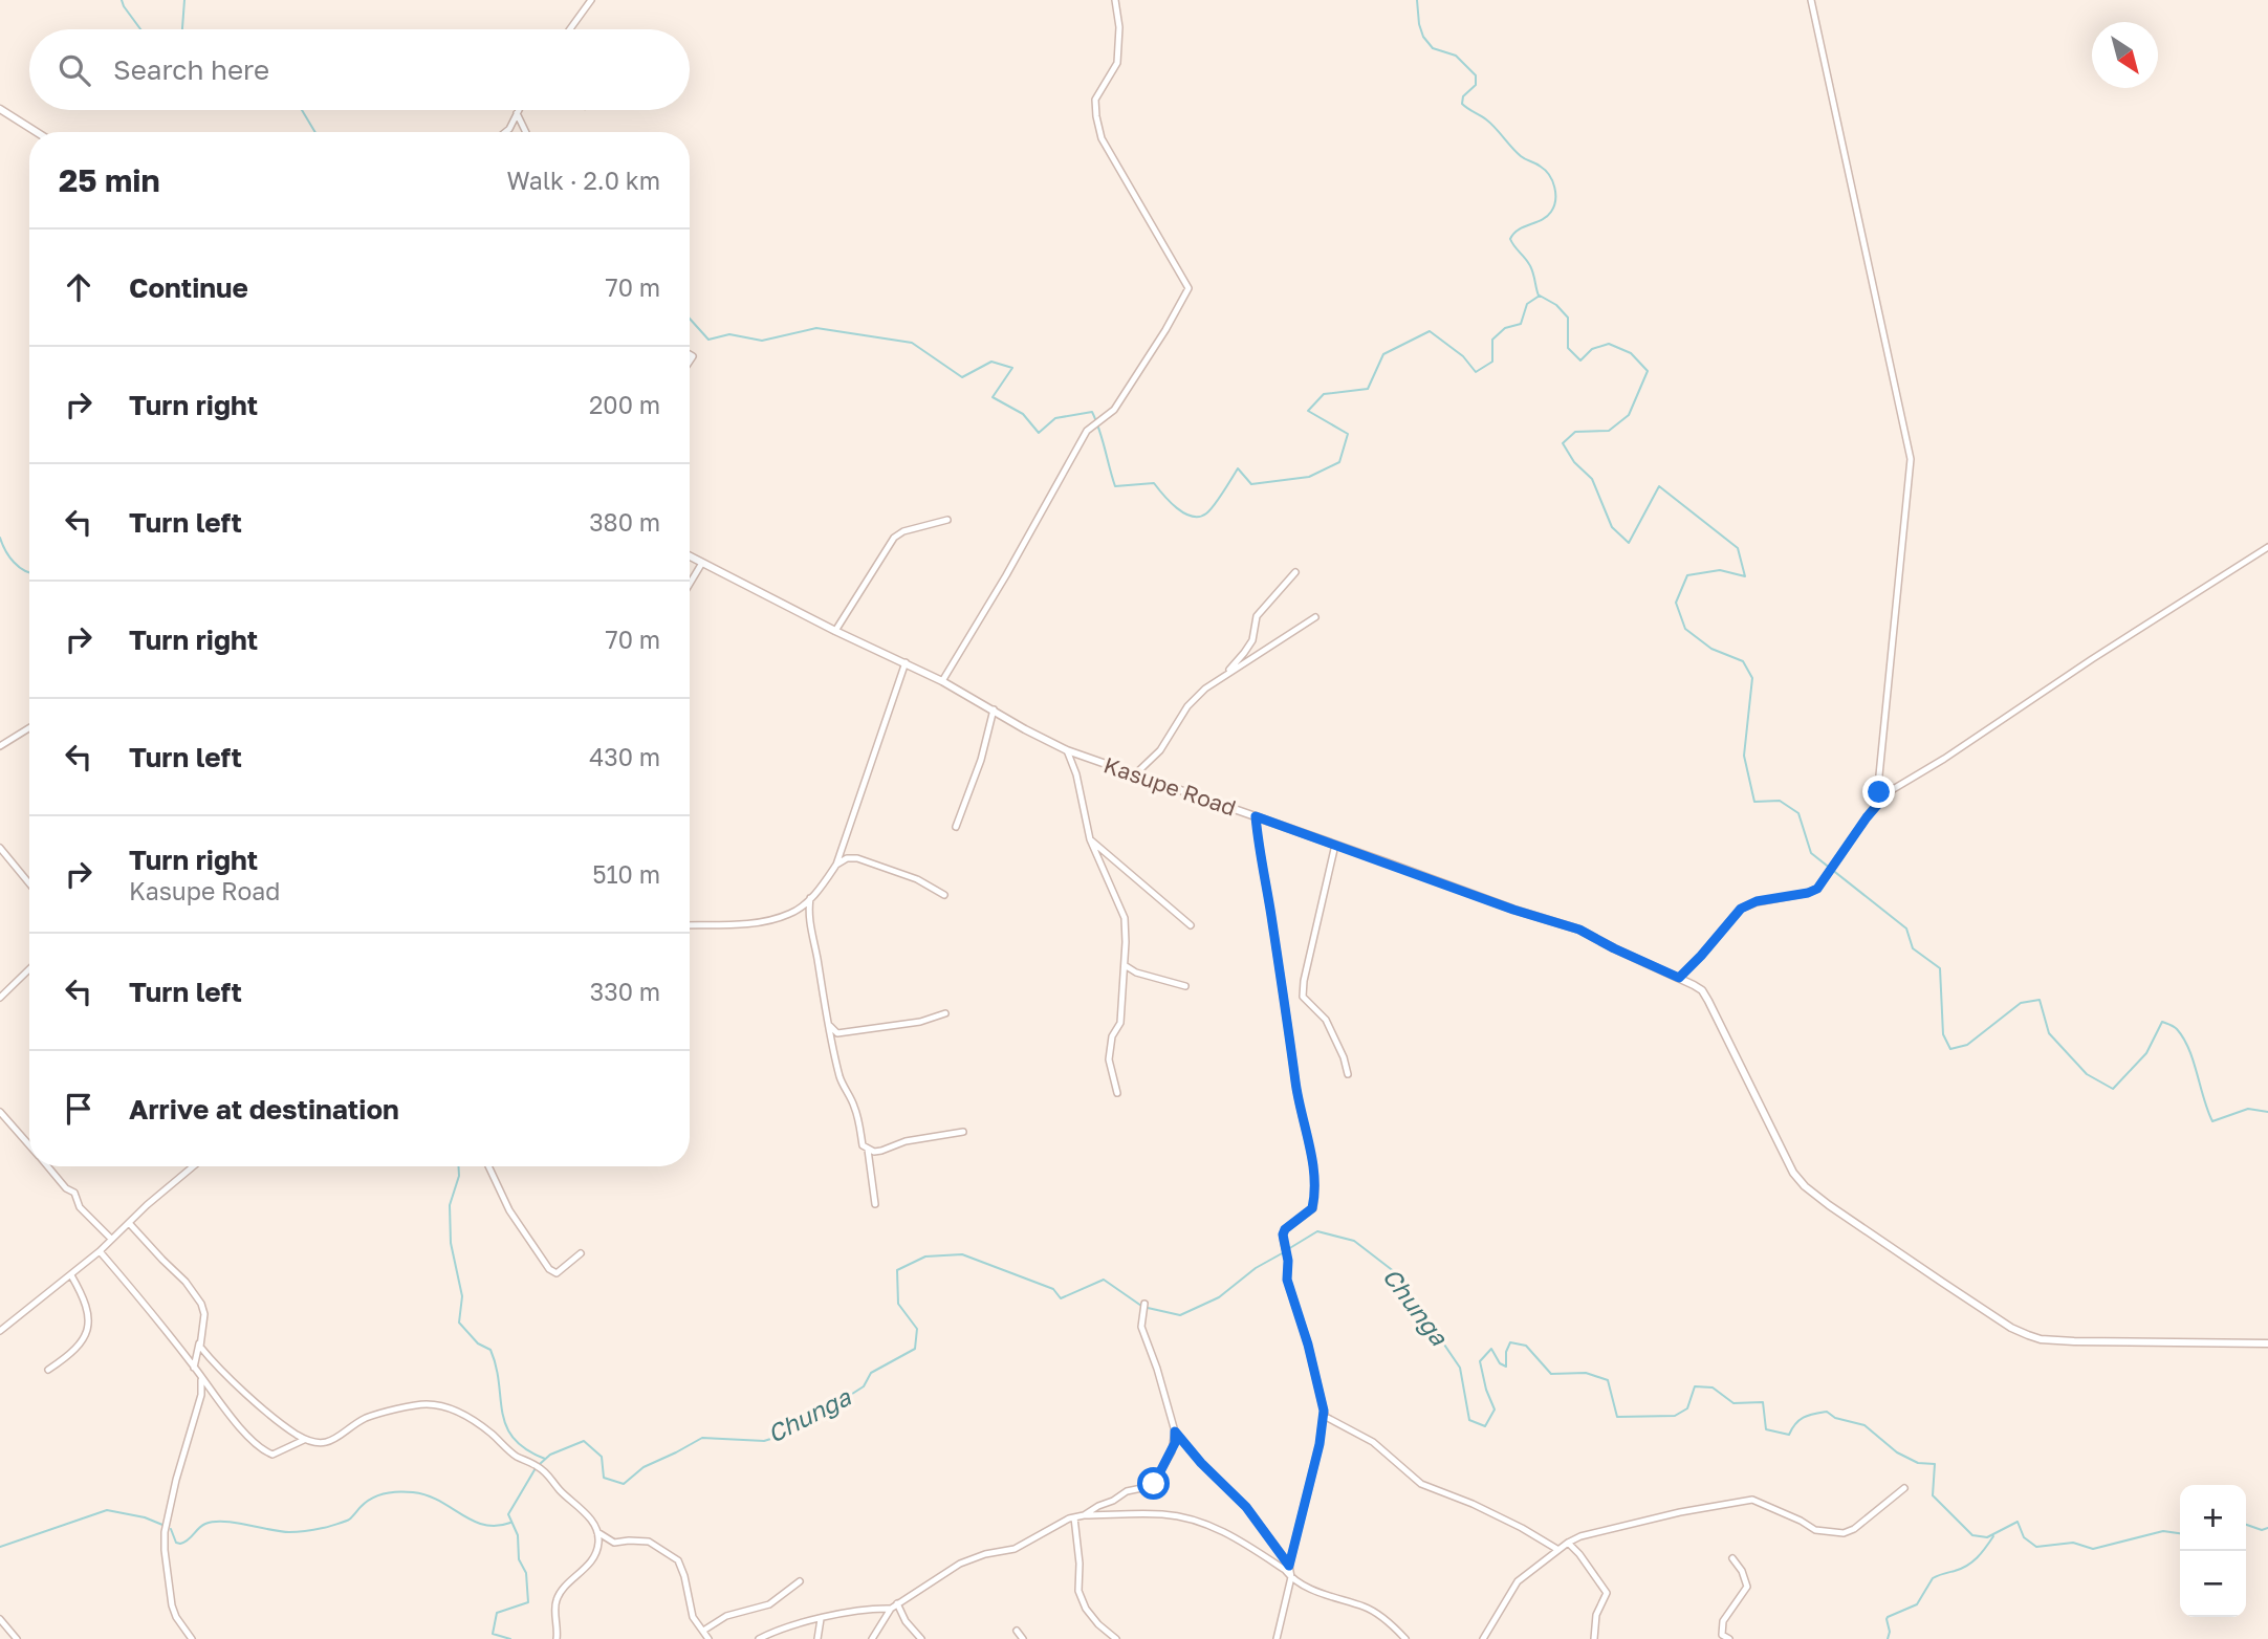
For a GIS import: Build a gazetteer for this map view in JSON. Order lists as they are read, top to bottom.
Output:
{
  "streets": {
    "street": ["Kasupe Road"]
  },
  "water": ["Chunga"],
  "north": "bottom right",
  "page": {
    "search": "Search here",
    "heading": ["25 min", "Walk · 2.0 km"],
    "list": [
      ["Continue", "70 m"],
      ["Turn right", "200 m"],
      ["Turn left", "380 m"],
      ["Turn right", "70 m"],
      ["Turn left", "430 m"],
      ["Turn right", "Kasupe Road", "510 m"],
      ["Turn left", "330 m"],
      "Arrive at destination"
    ],
    "map_buttons": ["+", "−"]
  }
}
